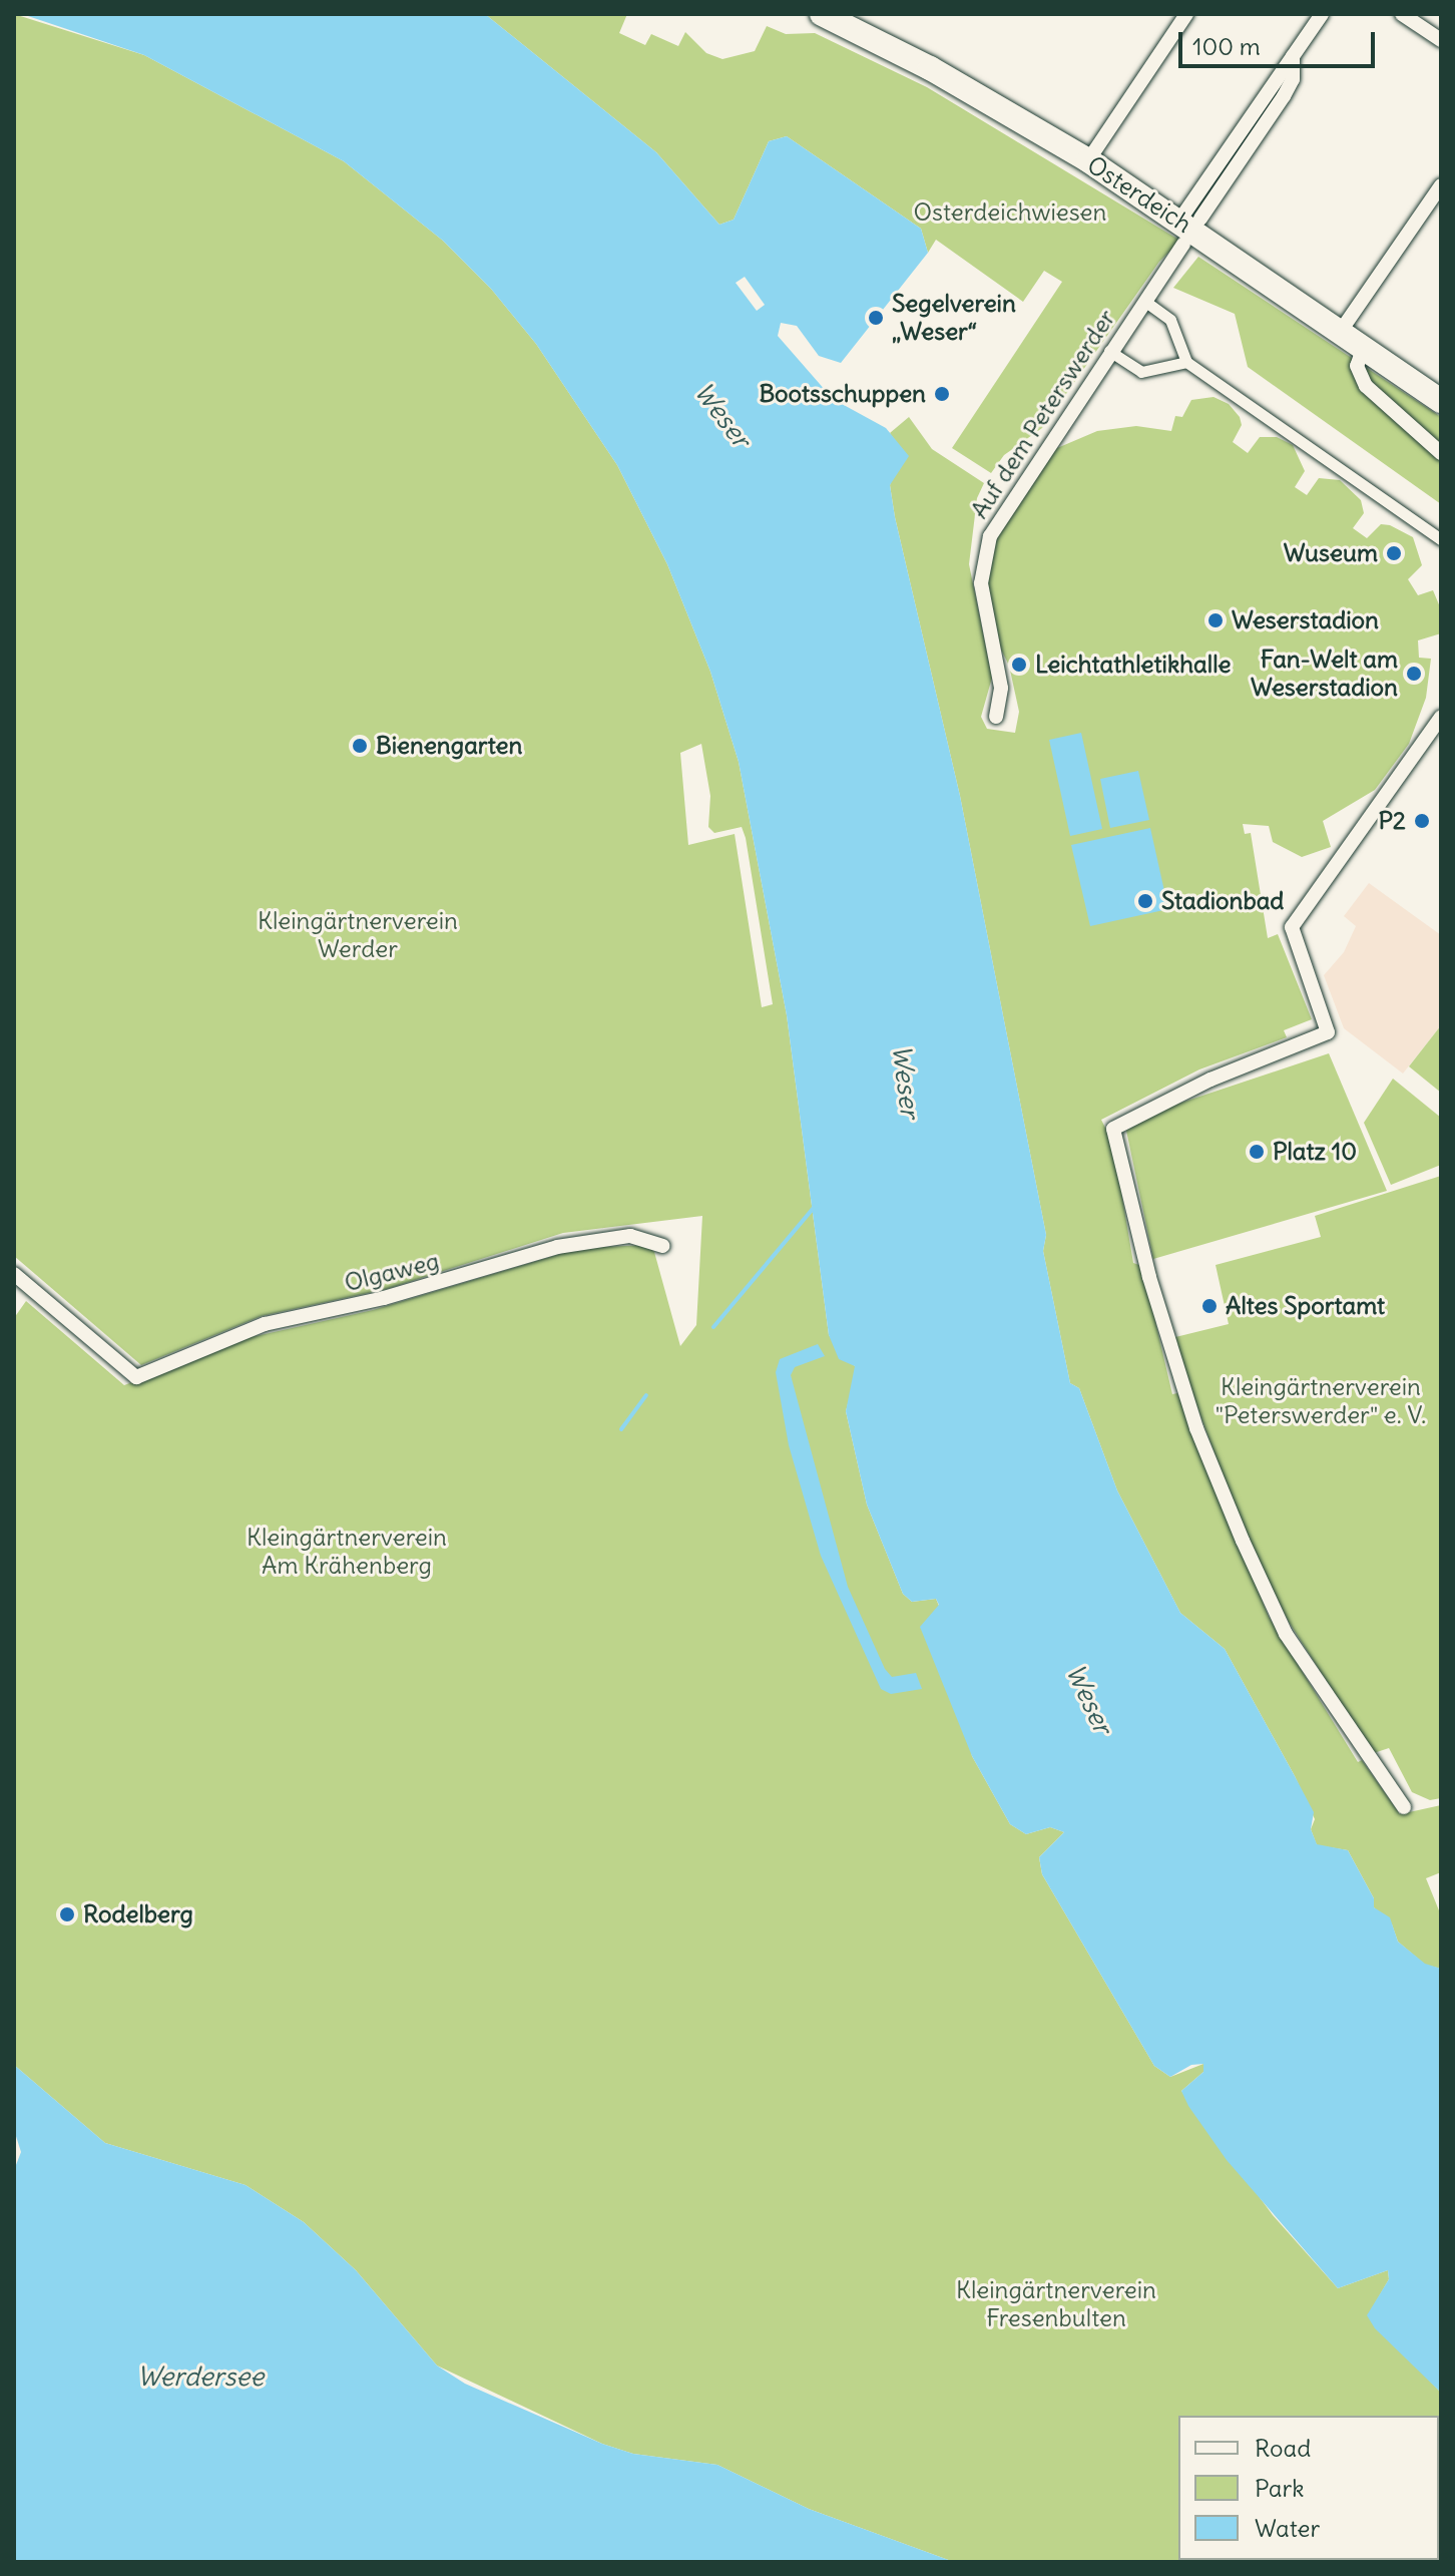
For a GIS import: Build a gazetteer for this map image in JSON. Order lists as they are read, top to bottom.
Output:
{
  "streets": {
    "main road": ["Osterdeich"],
    "street": ["Auf dem Peterswerder", "Olgaweg"]
  },
  "crossings": [
    ["Osterdeich", "Auf dem Peterswerder"]
  ],
  "water": ["Weser", "Werdersee"],
  "parks": [
    "Osterdeichwiesen",
    "Kleingärtnerverein Werder",
    "Kleingärtnerverein \"Peterswerder\" e. V.",
    "Kleingärtnerverein Am Krähenberg",
    "Kleingärtnerverein Fresenbulten"
  ],
  "places": [
    "Segelverein „Weser“",
    "Bootsschuppen",
    "Wuseum",
    "Weserstadion",
    "Leichtathletikhalle",
    "Fan-Welt am Weserstadion",
    "Bienengarten",
    "P2",
    "Stadionbad",
    "Platz 10",
    "Altes Sportamt",
    "Rodelberg"
  ],
  "legend": ["Road", "Park", "Water"],
  "scale_bar": "100 m"
}
